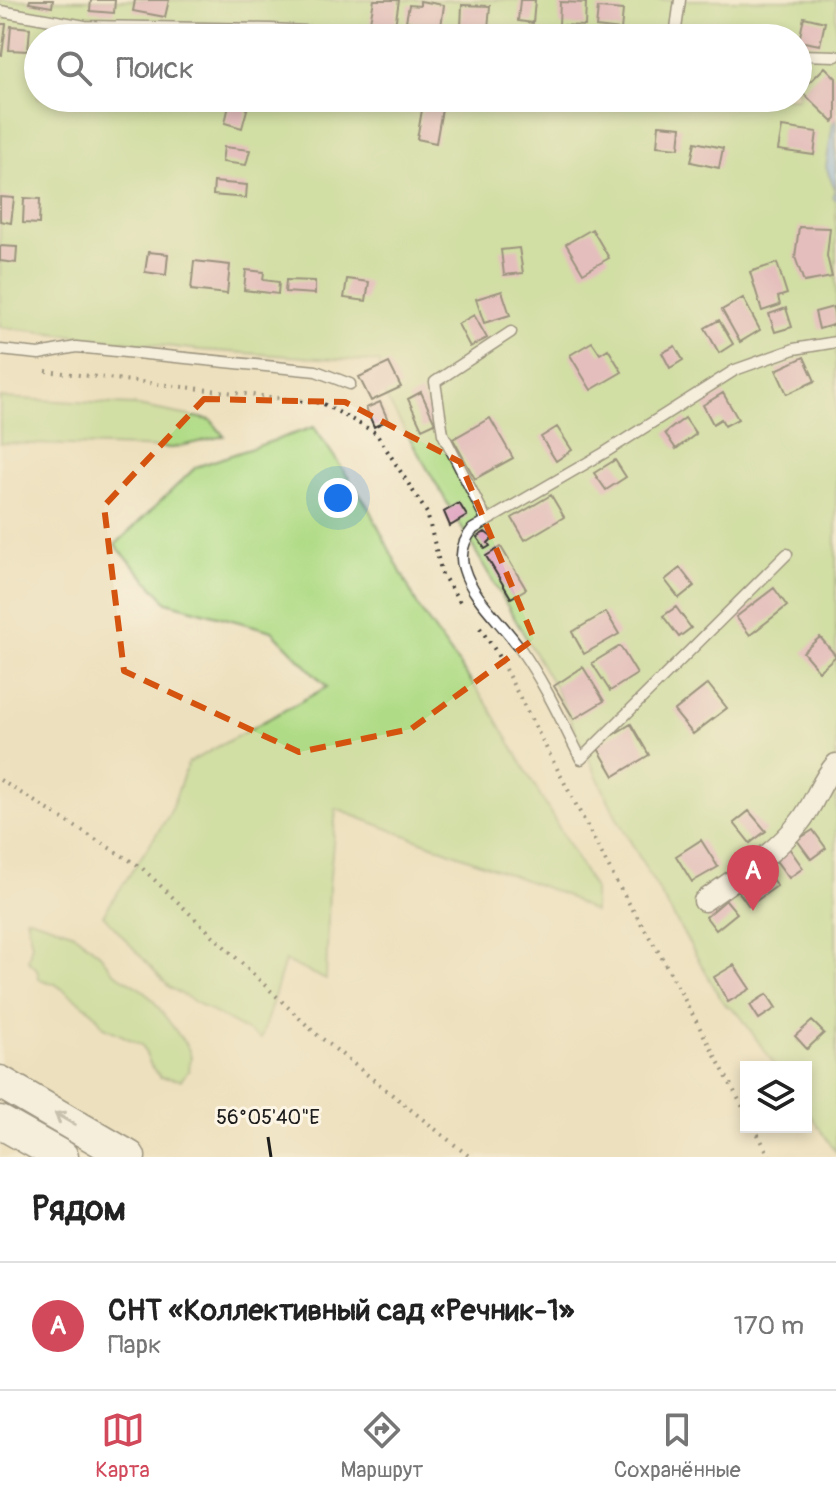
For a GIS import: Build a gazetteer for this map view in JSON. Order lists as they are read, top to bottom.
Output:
{
  "page": {
    "search": "Поиск",
    "pins": "A",
    "heading": "Рядом",
    "list": [
      {
        "mark": "A",
        "name": "СНТ «Коллективный сад «Речник-1»",
        "note": "Парк",
        "value": "170 m"
      }
    ],
    "nav": ["Карта", "Маршрут", "Сохранённые"]
  },
  "coordinates": ["56°05'40\"E"]
}
